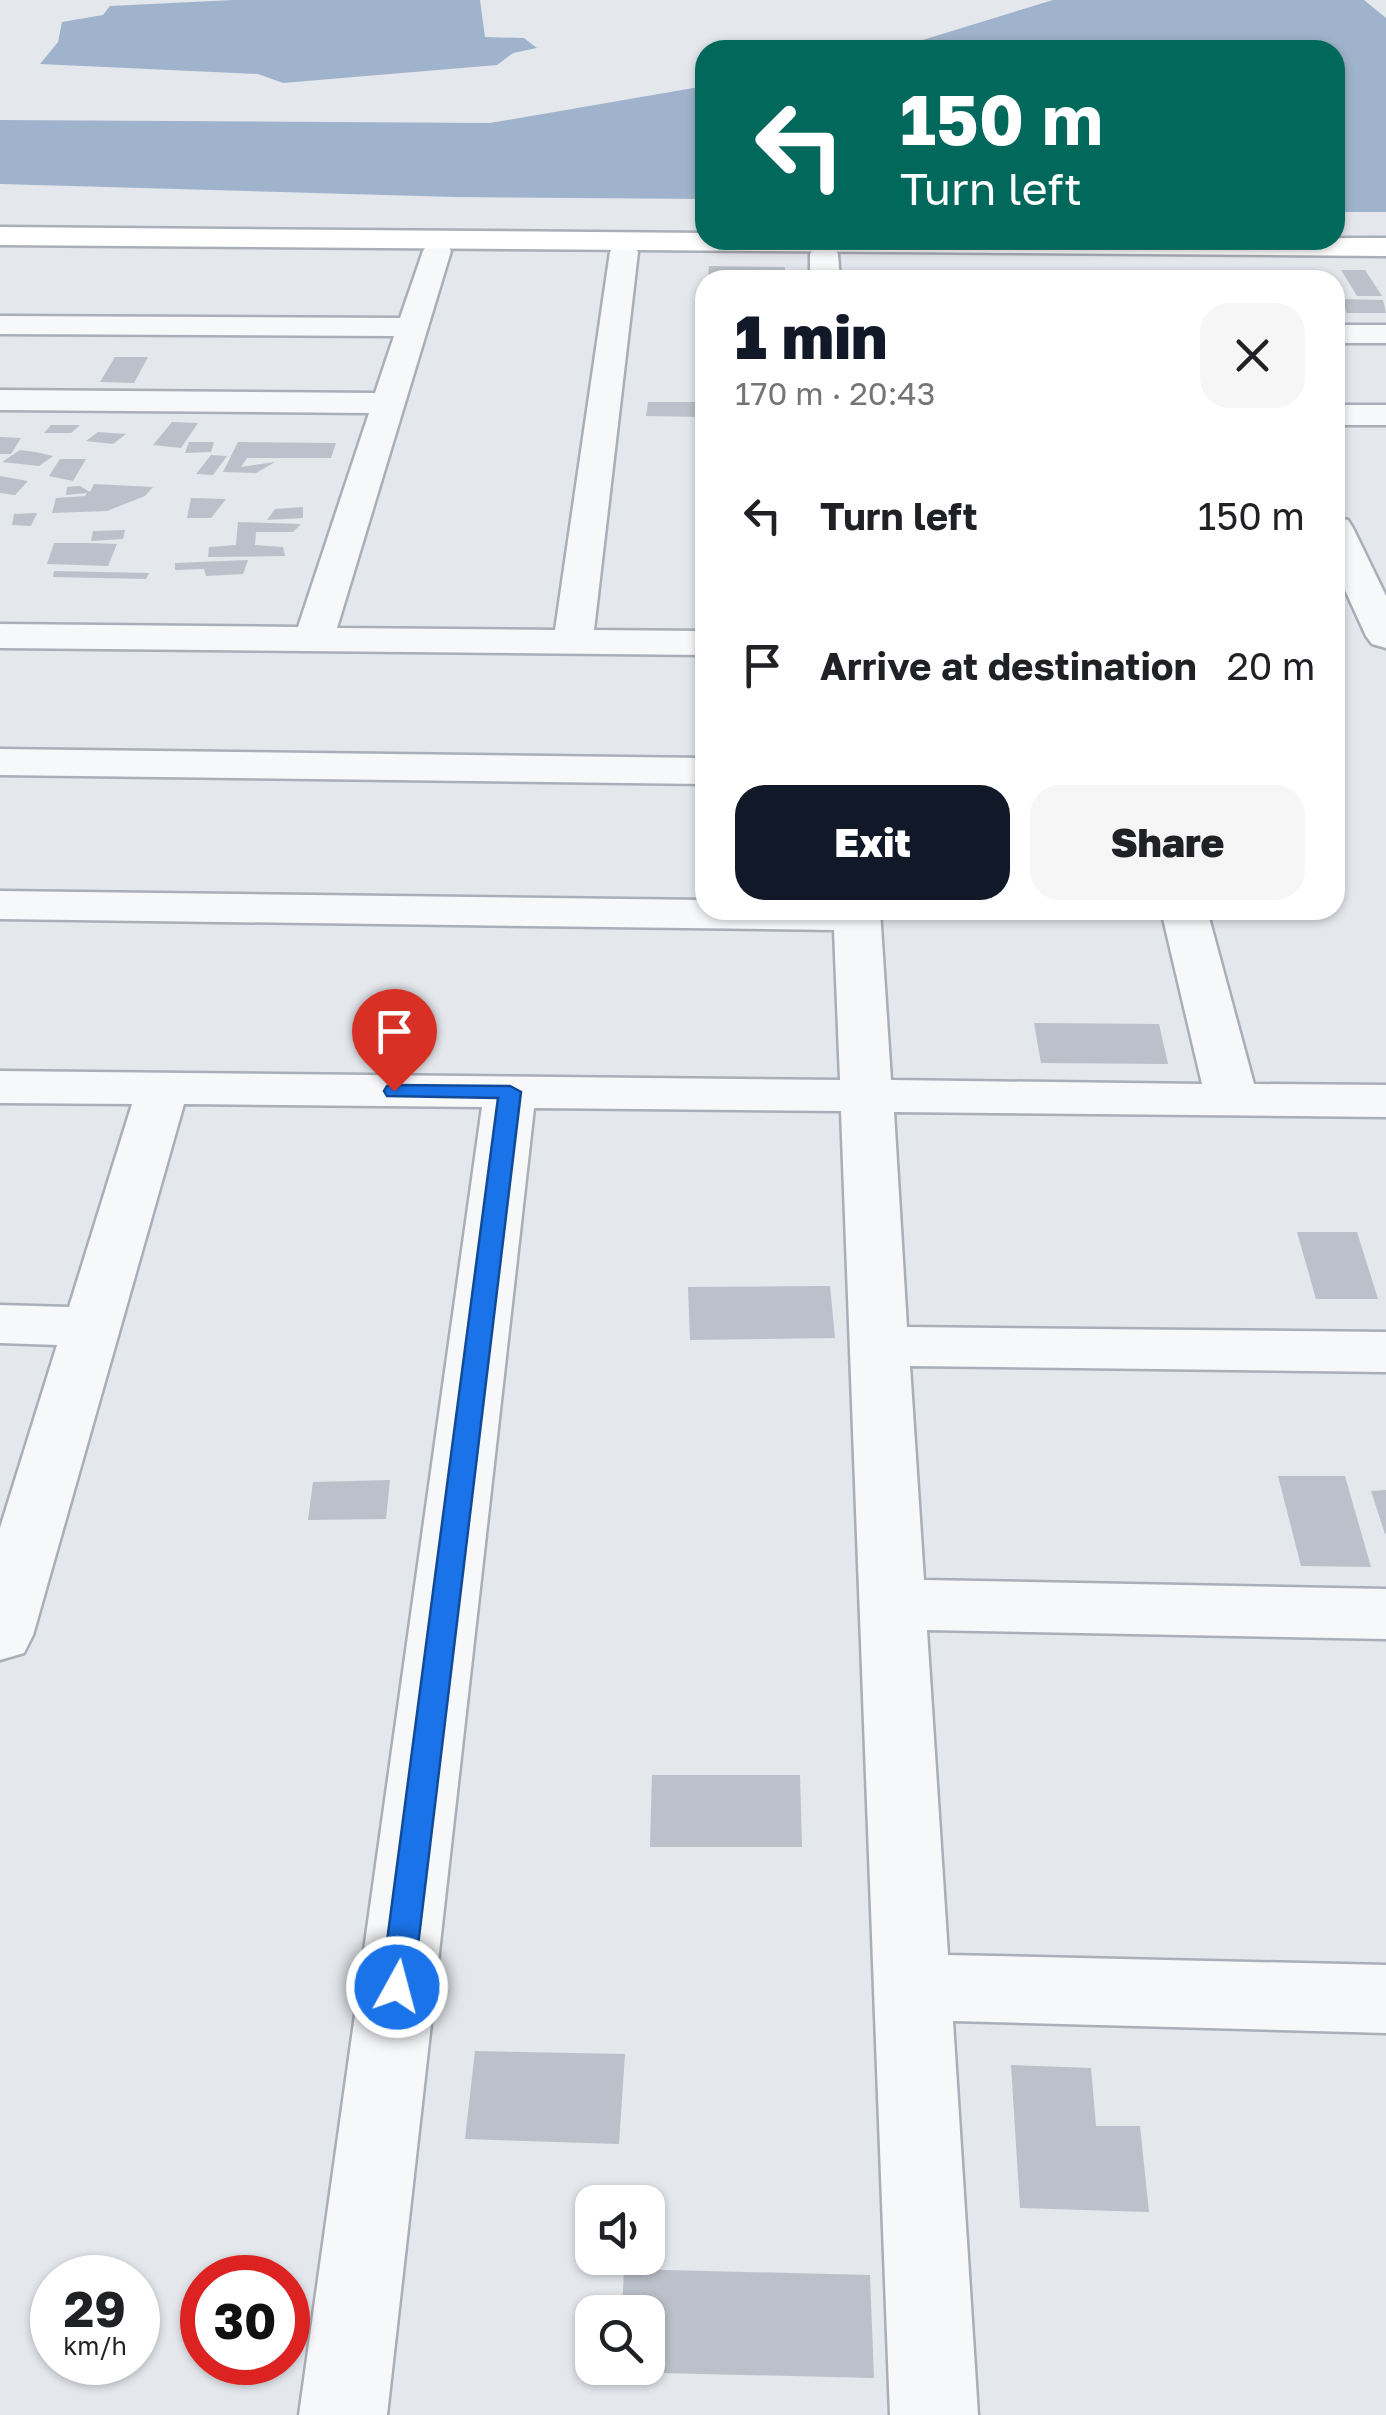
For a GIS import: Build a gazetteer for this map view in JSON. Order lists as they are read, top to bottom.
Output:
{
  "page": {
    "turn": ["150 m", "Turn left"],
    "heading": ["1 min", "170 m · 20:43"],
    "list": [
      {
        "name": "Turn left",
        "value": "150 m"
      },
      {
        "name": "Arrive at destination",
        "value": "20 m"
      }
    ],
    "buttons": ["Exit", "Share"],
    "speed": "29 km/h",
    "limit": "30"
  }
}
